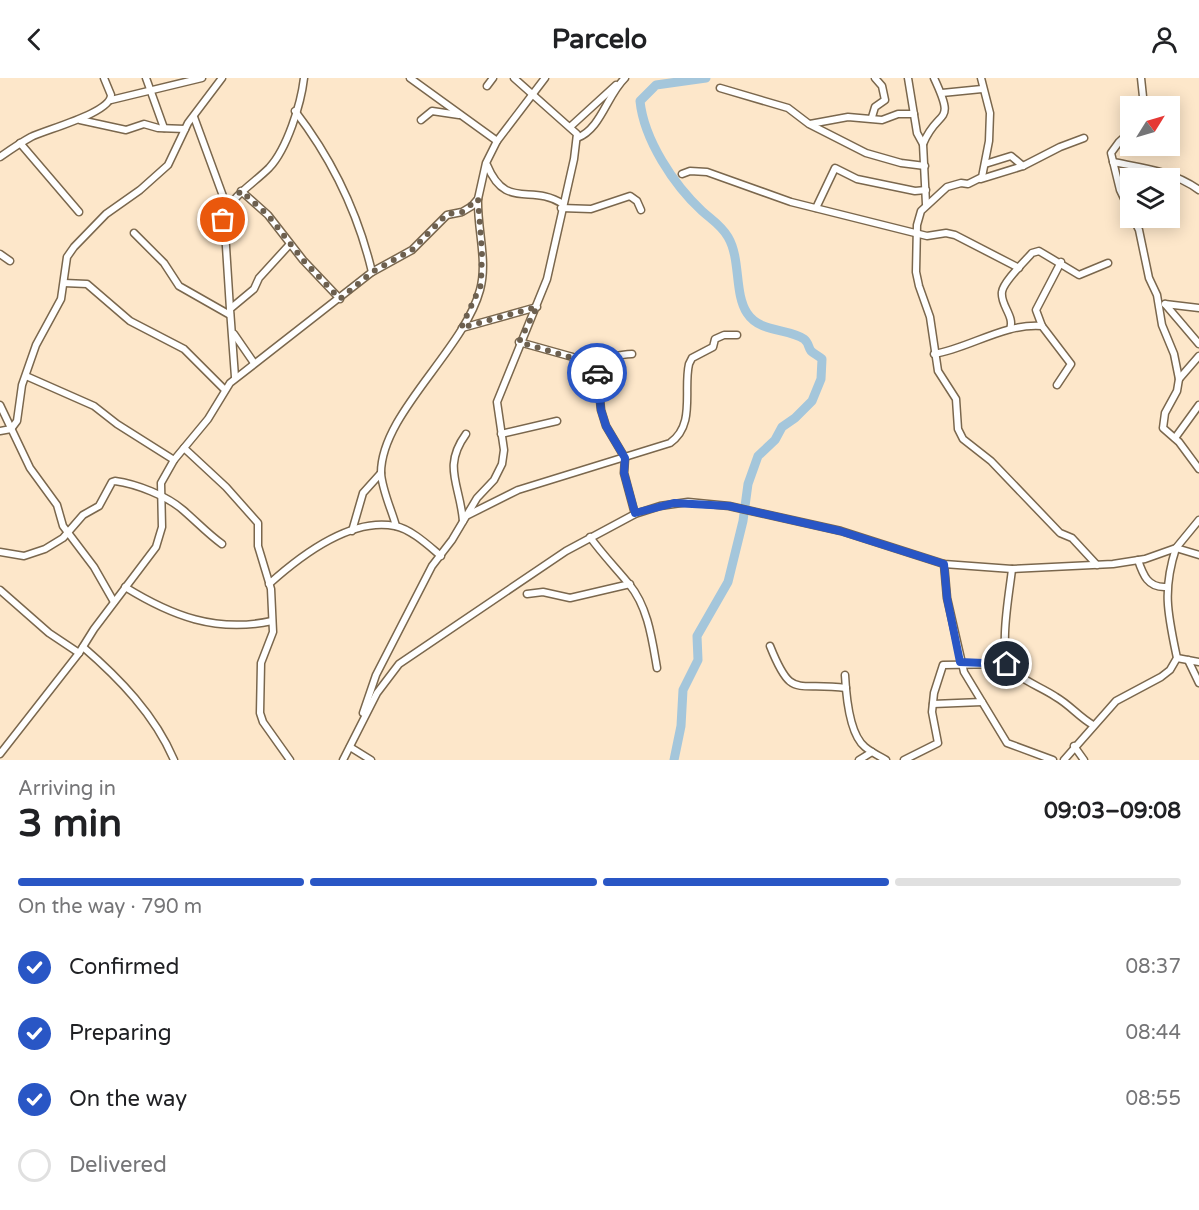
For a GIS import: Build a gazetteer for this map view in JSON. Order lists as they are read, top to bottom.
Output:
{
  "north": "top right",
  "page": {
    "header": "Parcelo",
    "heading": ["3 min", "Arriving in", "09:03–09:08"],
    "bar": "On the way · 790 m",
    "list": [
      ["Confirmed", "08:37"],
      ["Preparing", "08:44"],
      ["On the way", "08:55"],
      "Delivered"
    ]
  }
}
